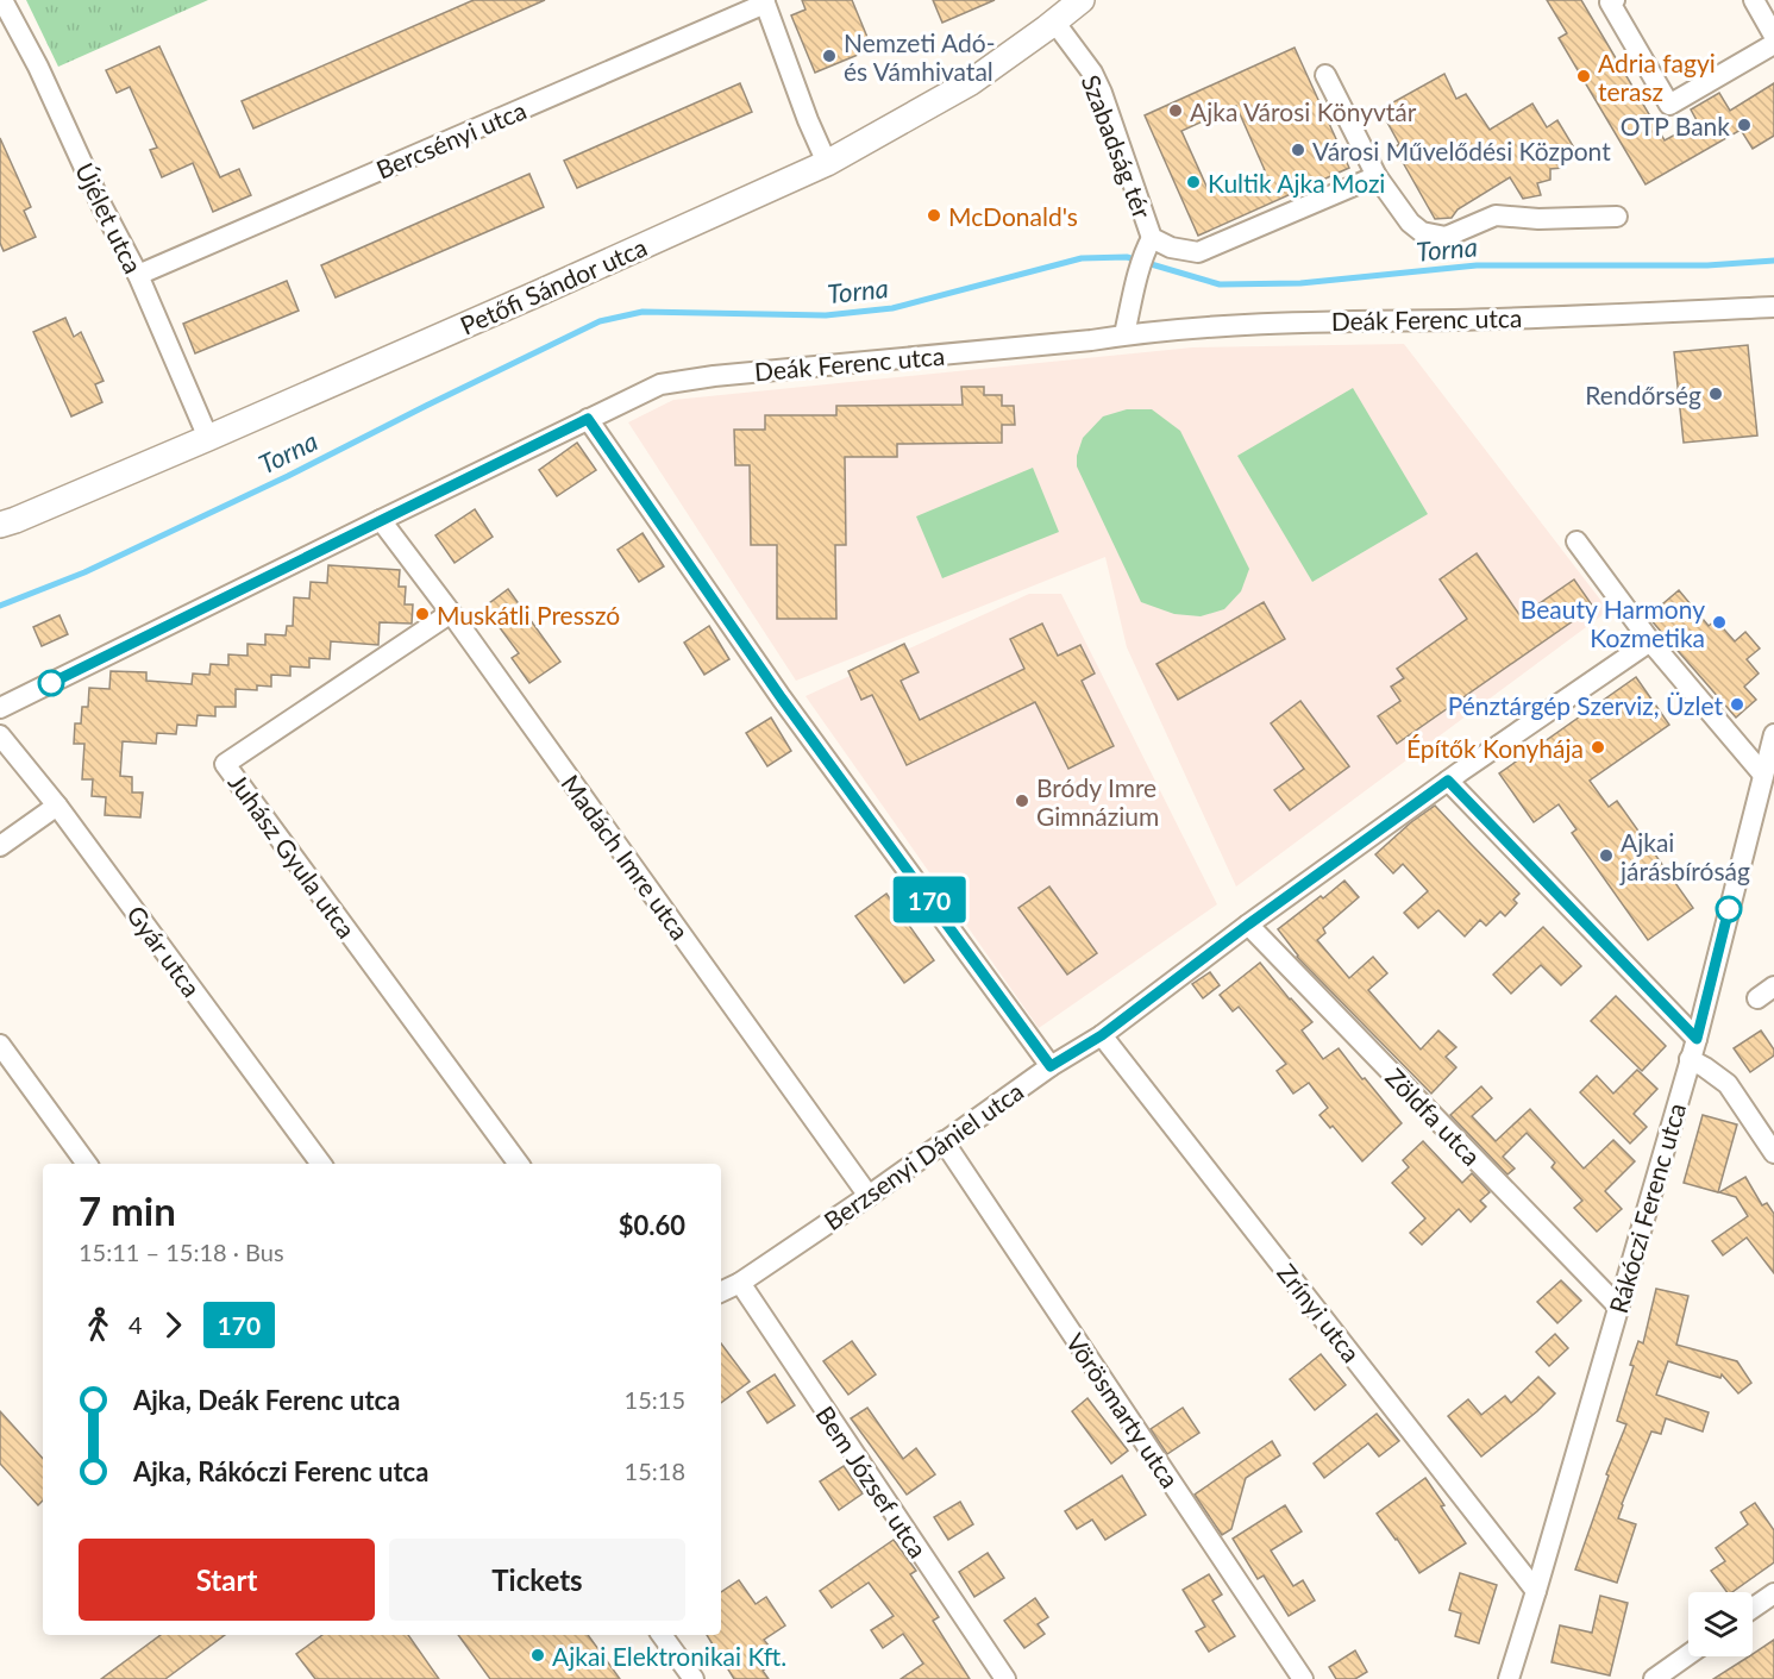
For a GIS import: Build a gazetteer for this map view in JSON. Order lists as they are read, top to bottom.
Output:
{
  "streets": {
    "main road": ["Petőfi Sándor utca"],
    "street": [
      "Bercsényi utca",
      "Szabadság tér",
      "Újélet utca",
      "Deák Ferenc utca",
      "Juhász Gyula utca",
      "Madách Imre utca",
      "Gyár utca",
      "Zöldfa utca",
      "Berzsenyi Dániel utca",
      "Rákóczi Ferenc utca",
      "Zrínyi utca",
      "Vörösmarty utca",
      "Bem József utca"
    ]
  },
  "crossings": [
    ["Bercsényi utca", "Újélet utca"],
    ["Szabadság tér", "Petőfi Sándor utca"],
    ["Szabadság tér", "Deák Ferenc utca"],
    ["Újélet utca", "Petőfi Sándor utca"],
    ["Deák Ferenc utca", "Madách Imre utca"],
    ["Juhász Gyula utca", "Madách Imre utca"],
    ["Madách Imre utca", "Berzsenyi Dániel utca"],
    ["Zöldfa utca", "Berzsenyi Dániel utca"],
    ["Zöldfa utca", "Rákóczi Ferenc utca"],
    ["Berzsenyi Dániel utca", "Zrínyi utca"],
    ["Berzsenyi Dániel utca", "Vörösmarty utca"],
    ["Berzsenyi Dániel utca", "Bem József utca"],
    ["Rákóczi Ferenc utca", "Zrínyi utca"]
  ],
  "water": ["Torna"],
  "places": [
    "Nemzeti Adó- és Vámhivatal",
    "Adria fagyi terasz",
    "Ajka Városi Könyvtár",
    "OTP Bank",
    "Városi Művelődési Központ",
    "Kultik Ajka Mozi",
    "McDonald's",
    "Rendőrség",
    "Muskátli Presszó",
    "Beauty Harmony Kozmetika",
    "Pénztárgép Szerviz, Üzlet",
    "Építők Konyhája",
    "Bródy Imre Gimnázium",
    "Ajkai járásbíróság",
    "Ajkai Elektronikai Kft."
  ],
  "lines": ["bus line 170"],
  "page": {
    "on_map": "170",
    "heading": ["7 min", "15:11 – 15:18 · Bus", "$0.60"],
    "legs": ["4", "170"],
    "list": [
      {
        "name": "Ajka, Deák Ferenc utca",
        "value": "15:15"
      },
      {
        "name": "Ajka, Rákóczi Ferenc utca",
        "value": "15:18"
      }
    ],
    "buttons": ["Start", "Tickets"]
  }
}
